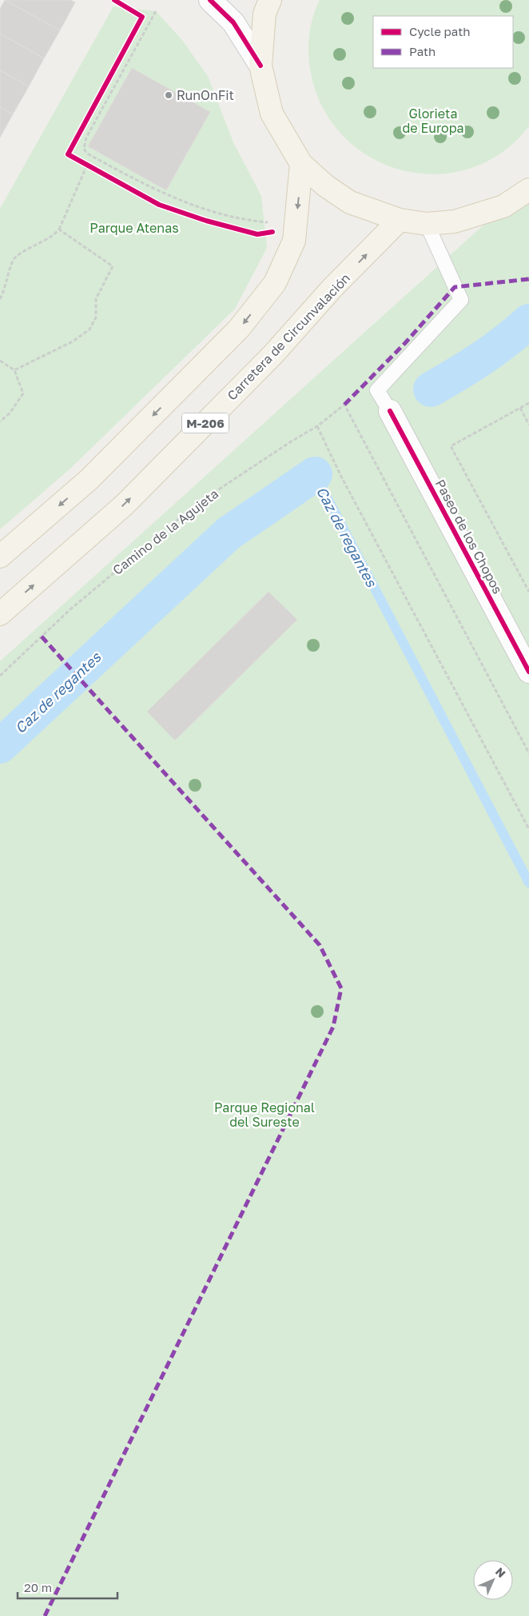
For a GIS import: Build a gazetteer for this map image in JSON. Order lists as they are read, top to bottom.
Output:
{
  "streets": {
    "main road": ["Carretera de Circunvalación", "M-206"],
    "street": ["Paseo de los Chopos"],
    "path": ["Camino de la Agujeta"]
  },
  "water": ["Caz de regantes"],
  "parks": ["Glorieta de Europa", "Parque Atenas", "Parque Regional del Sureste"],
  "places": ["RunOnFit"],
  "legend": ["Cycle path", "Path"],
  "scale_bar": "20 m",
  "north": "top right"
}
